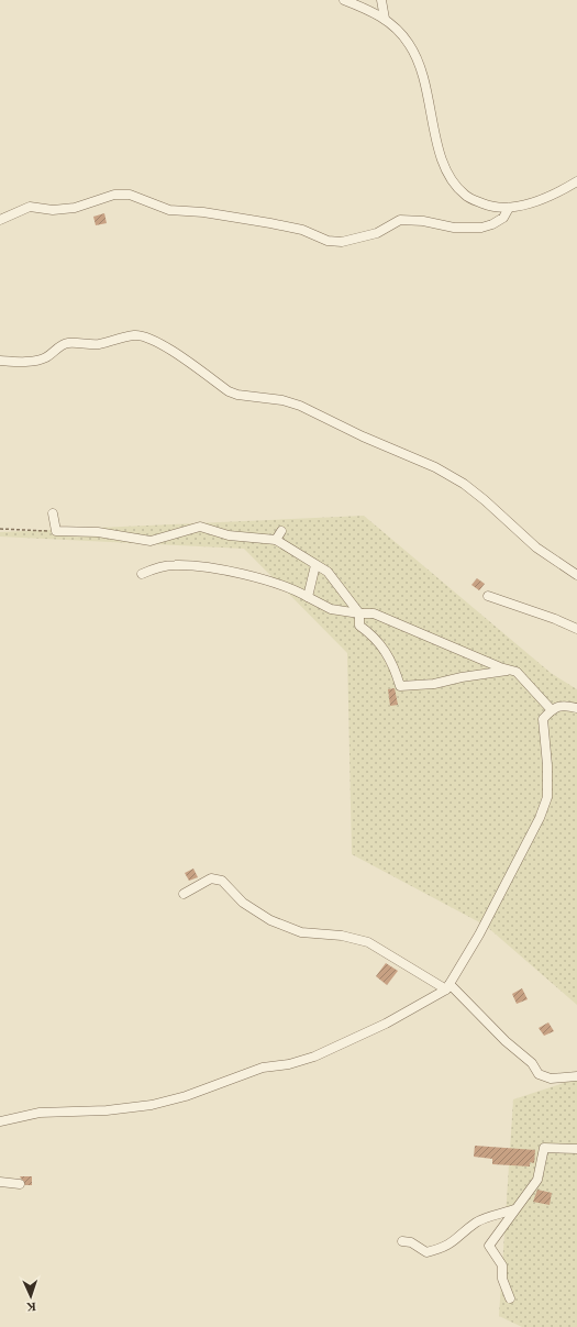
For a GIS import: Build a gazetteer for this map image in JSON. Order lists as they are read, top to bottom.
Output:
{
  "north": "bottom"
}
